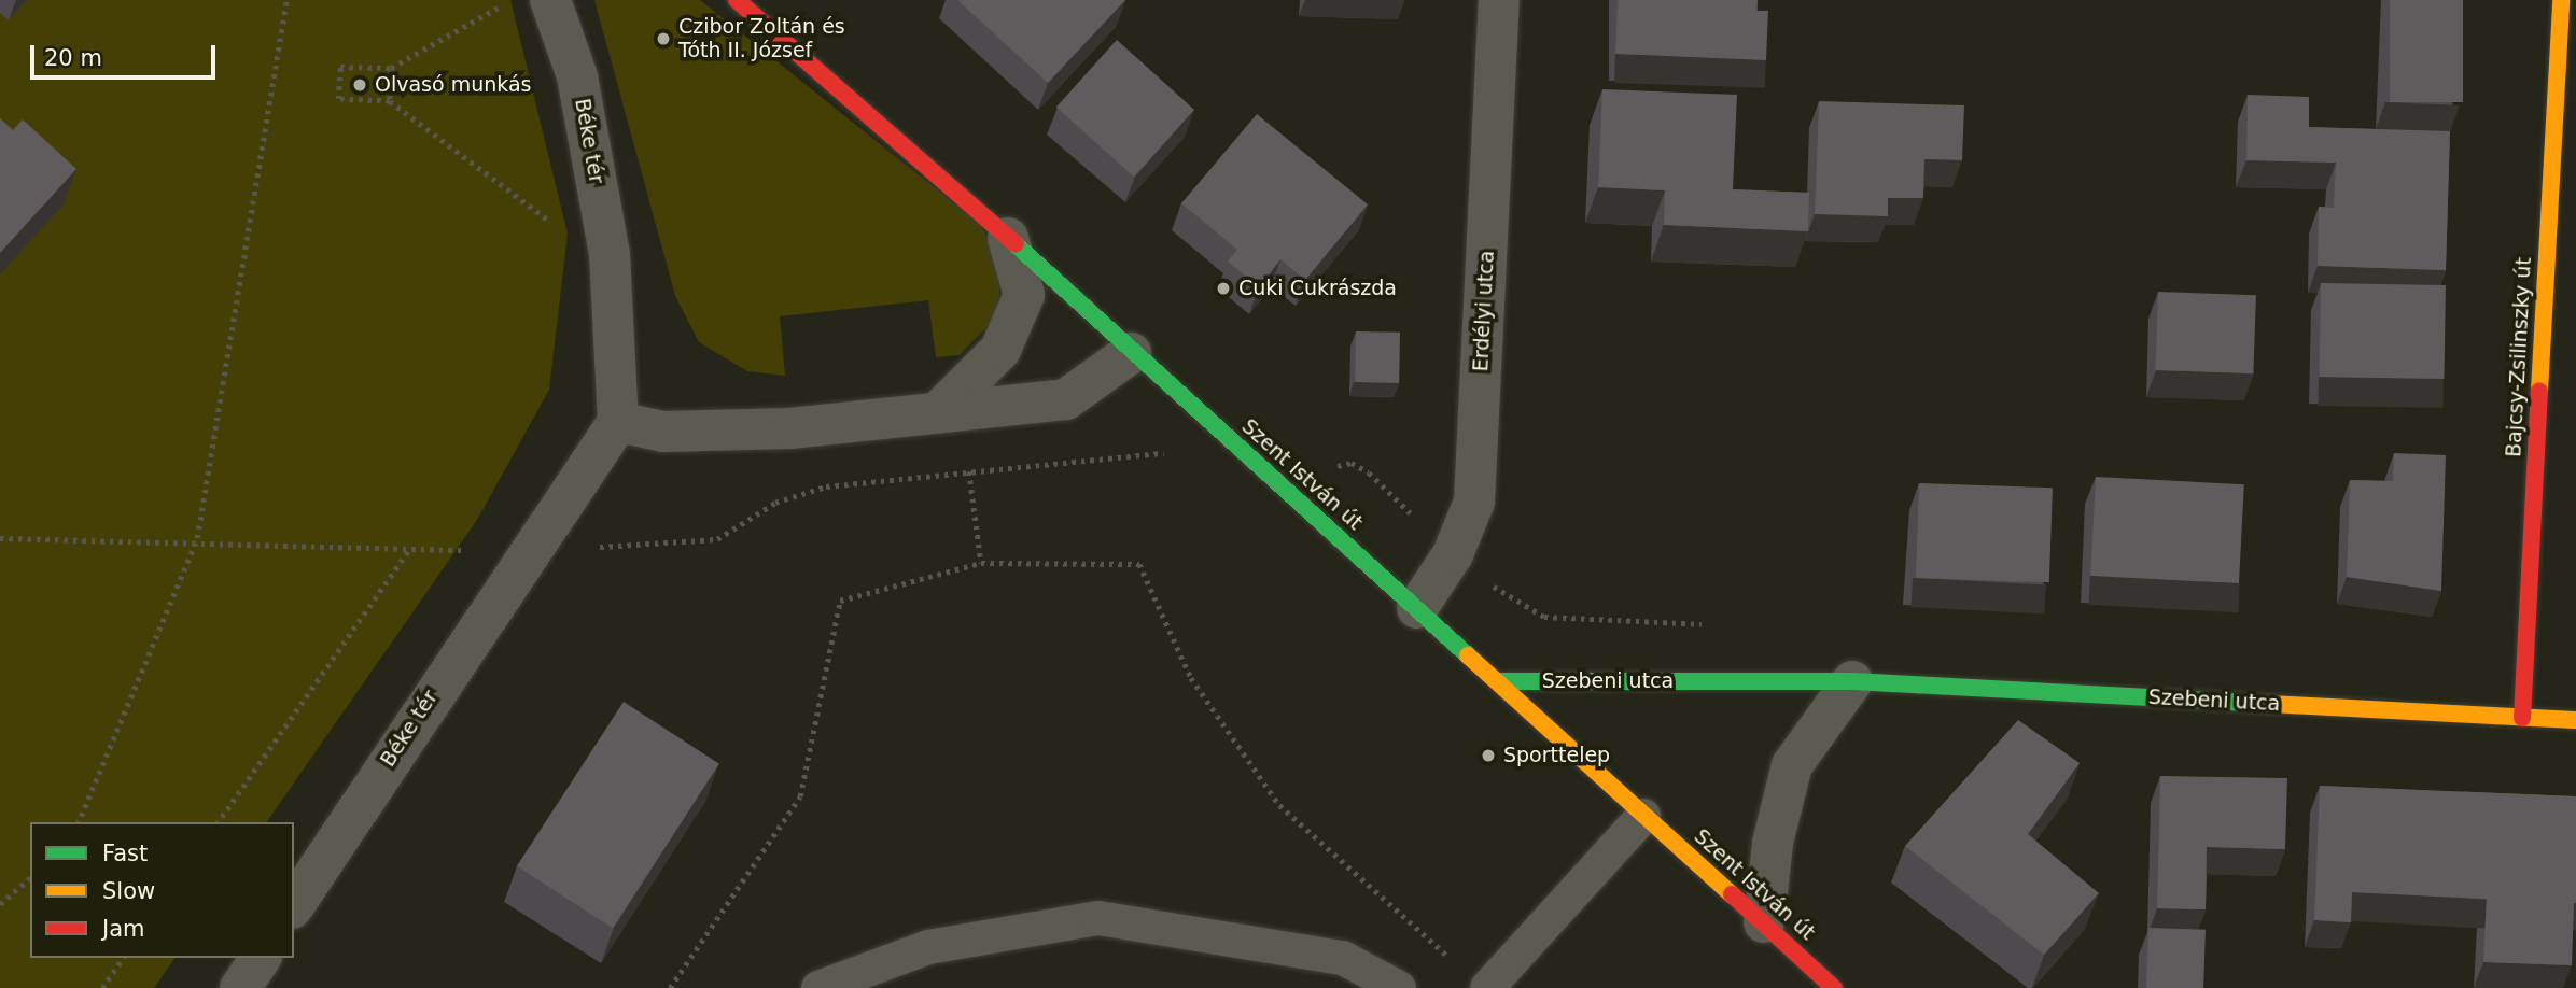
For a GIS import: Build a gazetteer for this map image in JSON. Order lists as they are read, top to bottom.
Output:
{
  "streets": {
    "street": [
      "Béke tér",
      "Erdélyi utca",
      "Bajcsy-Zsilinszky út",
      "Szent István út",
      "Szebeni utca"
    ]
  },
  "crossings": [
    ["Erdélyi utca", "Szent István út"],
    ["Bajcsy-Zsilinszky út", "Szebeni utca"],
    ["Szent István út", "Szebeni utca"]
  ],
  "places": [
    "Czibor Zoltán és Tóth II. József",
    "Olvasó munkás",
    "Cuki Cukrászda",
    "Sporttelep"
  ],
  "legend": ["Fast", "Slow", "Jam"],
  "scale_bar": "20 m"
}
